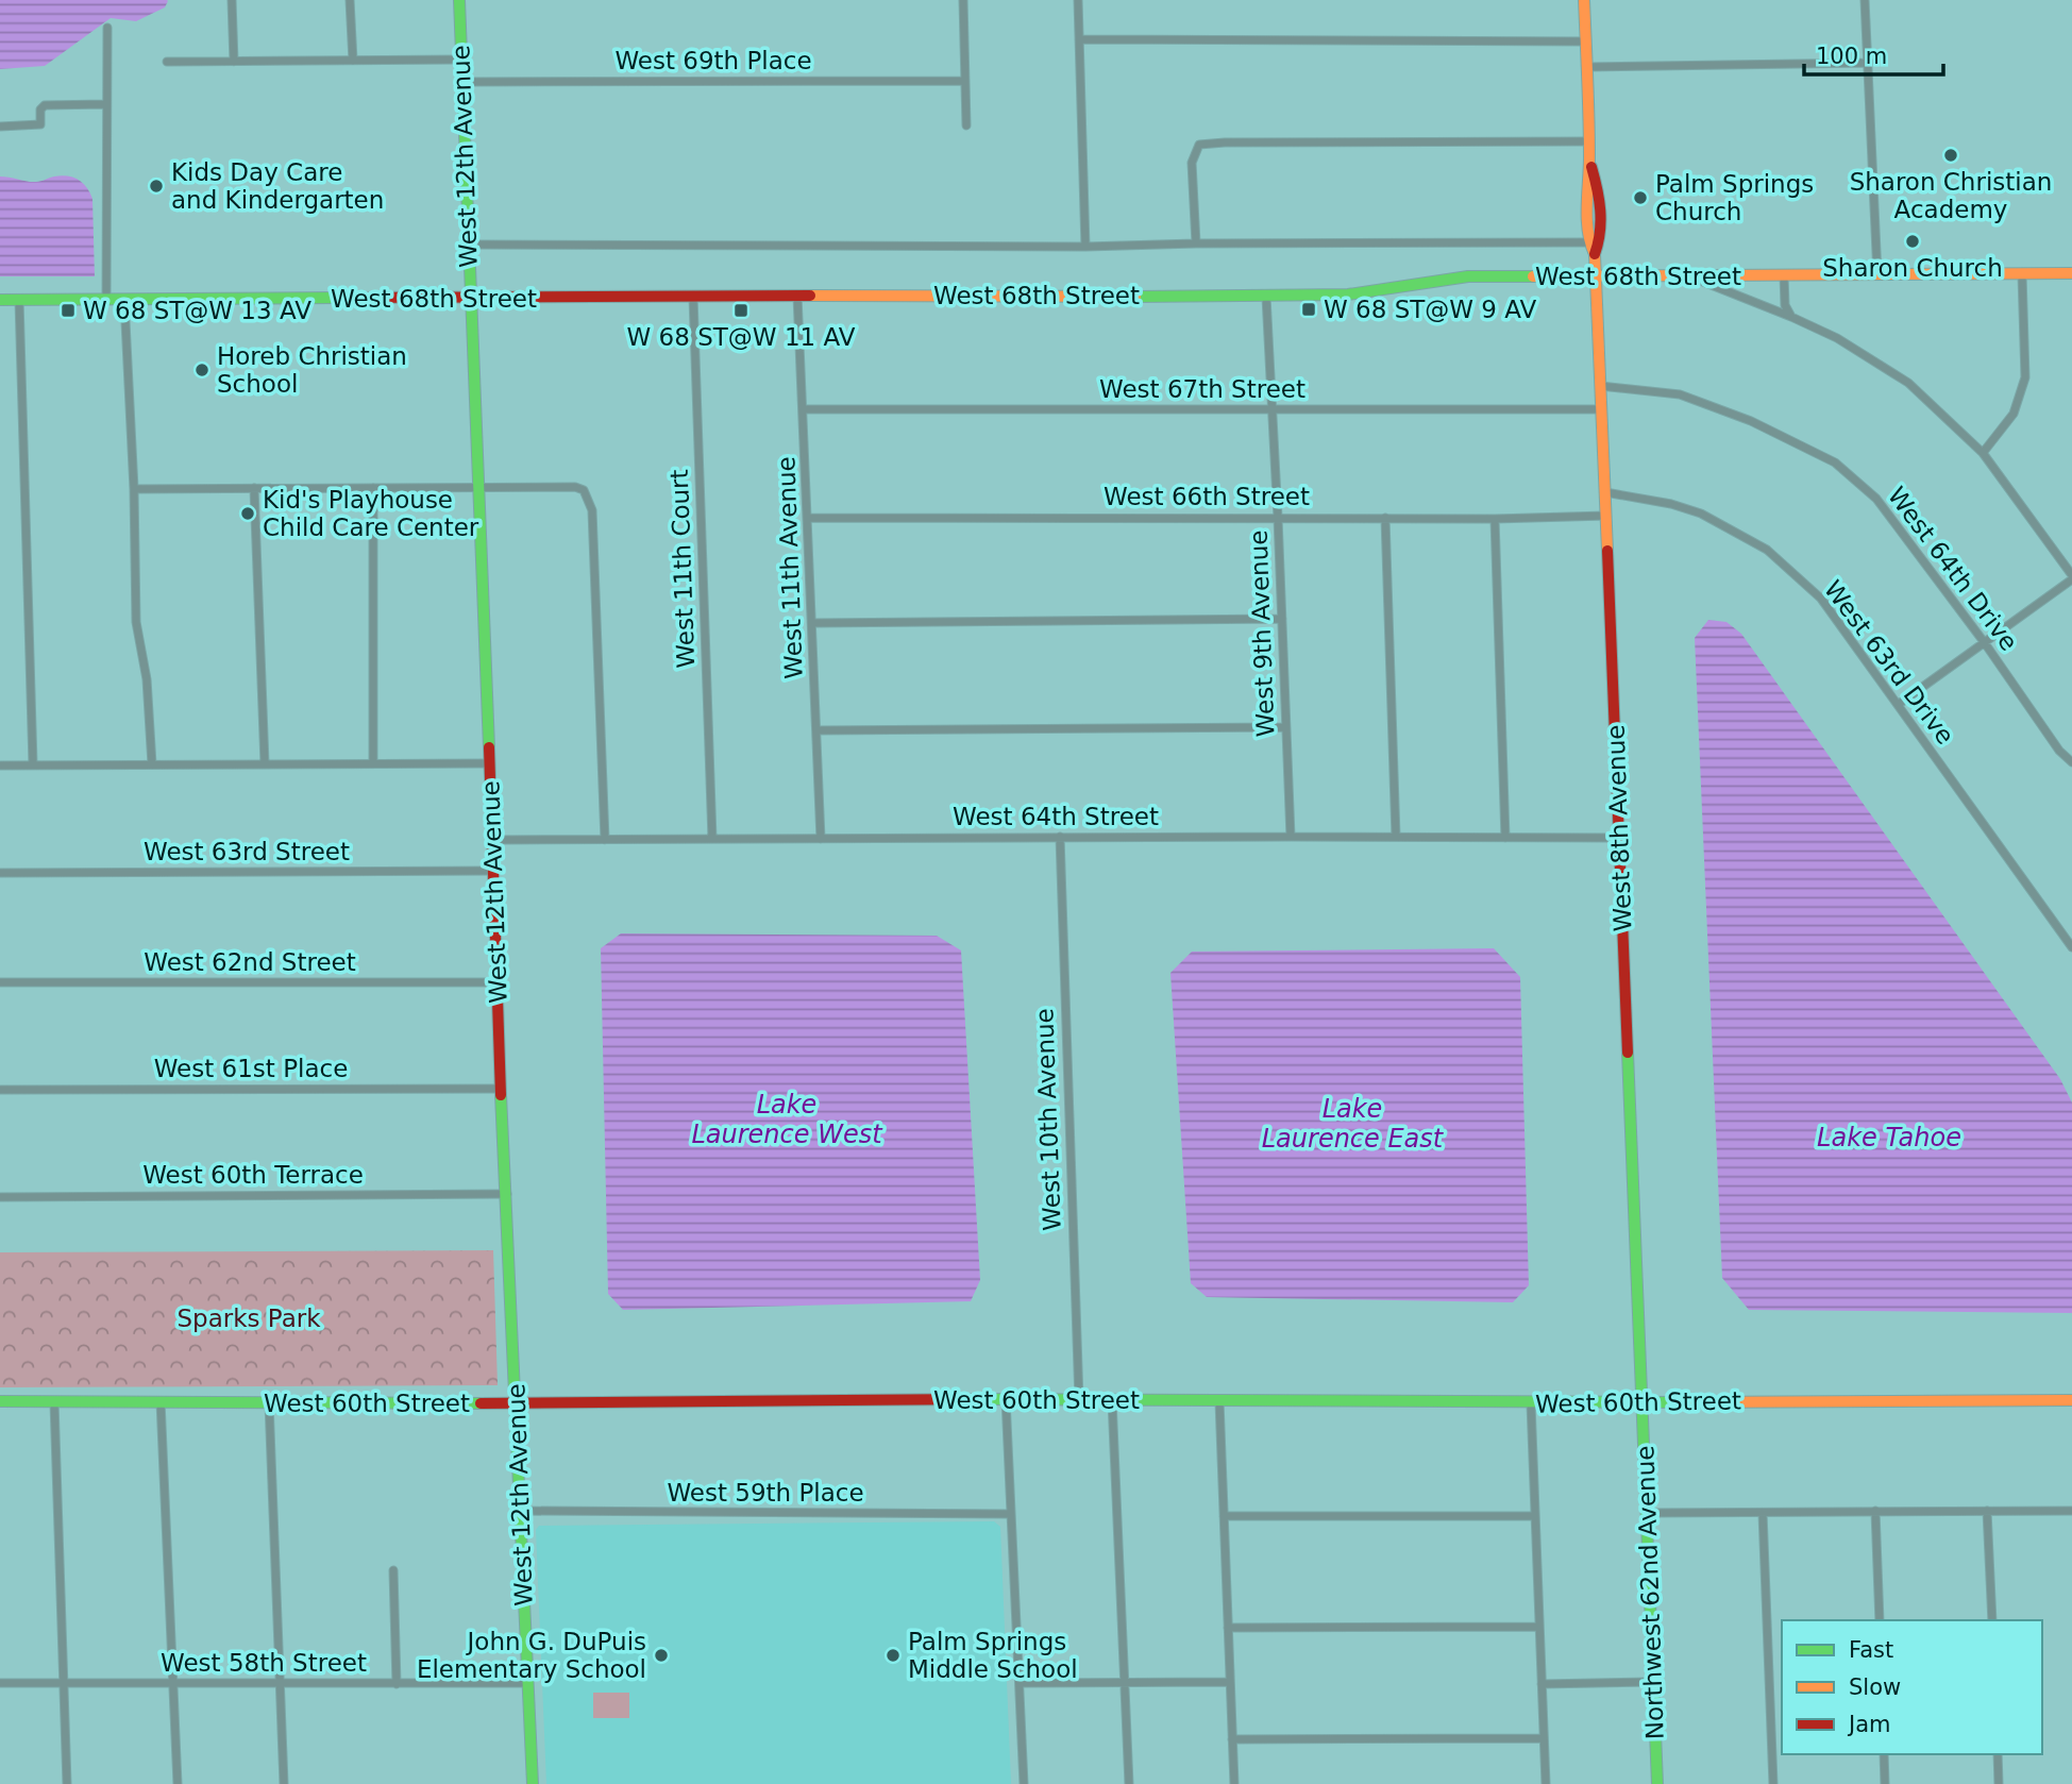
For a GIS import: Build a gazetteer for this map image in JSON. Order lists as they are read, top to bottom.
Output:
{
  "streets": {
    "street": [
      "West 69th Place",
      "West 12th Avenue",
      "West 68th Street",
      "West 67th Street",
      "West 66th Street",
      "West 11th Avenue",
      "West 11th Court",
      "West 64th Drive",
      "West 9th Avenue",
      "West 63rd Drive",
      "West 64th Street",
      "West 8th Avenue",
      "West 63rd Street",
      "West 62nd Street",
      "West 61st Place",
      "West 10th Avenue",
      "West 60th Terrace",
      "West 60th Street",
      "West 59th Place",
      "Northwest 62nd Avenue",
      "West 58th Street"
    ]
  },
  "crossings": [
    ["West 69th Place", "West 12th Avenue"],
    ["West 12th Avenue", "West 68th Street"],
    ["West 12th Avenue", "West 64th Street"],
    ["West 12th Avenue", "West 63rd Street"],
    ["West 12th Avenue", "West 62nd Street"],
    ["West 12th Avenue", "West 61st Place"],
    ["West 12th Avenue", "West 60th Terrace"],
    ["West 12th Avenue", "West 60th Street"],
    ["West 12th Avenue", "West 59th Place"],
    ["West 12th Avenue", "West 58th Street"],
    ["West 68th Street", "West 11th Avenue"],
    ["West 68th Street", "West 11th Court"],
    ["West 68th Street", "West 9th Avenue"],
    ["West 68th Street", "West 8th Avenue"],
    ["West 67th Street", "West 11th Avenue"],
    ["West 67th Street", "West 9th Avenue"],
    ["West 67th Street", "West 8th Avenue"],
    ["West 66th Street", "West 11th Avenue"],
    ["West 66th Street", "West 9th Avenue"],
    ["West 66th Street", "West 8th Avenue"],
    ["West 11th Avenue", "West 64th Street"],
    ["West 11th Court", "West 64th Street"],
    ["West 64th Drive", "West 8th Avenue"],
    ["West 9th Avenue", "West 64th Street"],
    ["West 63rd Drive", "West 8th Avenue"],
    ["West 64th Street", "West 8th Avenue"],
    ["West 64th Street", "West 10th Avenue"],
    ["West 8th Avenue", "West 60th Street"],
    ["West 8th Avenue", "Northwest 62nd Avenue"],
    ["West 10th Avenue", "West 60th Street"],
    ["West 60th Street", "Northwest 62nd Avenue"]
  ],
  "water": ["Lake Laurence West", "Lake Laurence East", "Lake Tahoe"],
  "parks": ["Sparks Park"],
  "places": {
    "other": [
      "Sharon Christian Academy",
      "Kids Day Care and Kindergarten",
      "Palm Springs Church",
      "Sharon Church",
      "Horeb Christian School",
      "Kid's Playhouse Child Care Center",
      "John G. DuPuis Elementary School",
      "Palm Springs Middle School"
    ],
    "transit": ["W 68 ST@W 9 AV", "W 68 ST@W 13 AV", "W 68 ST@W 11 AV"]
  },
  "legend": ["Fast", "Slow", "Jam"],
  "scale_bar": "100 m"
}
